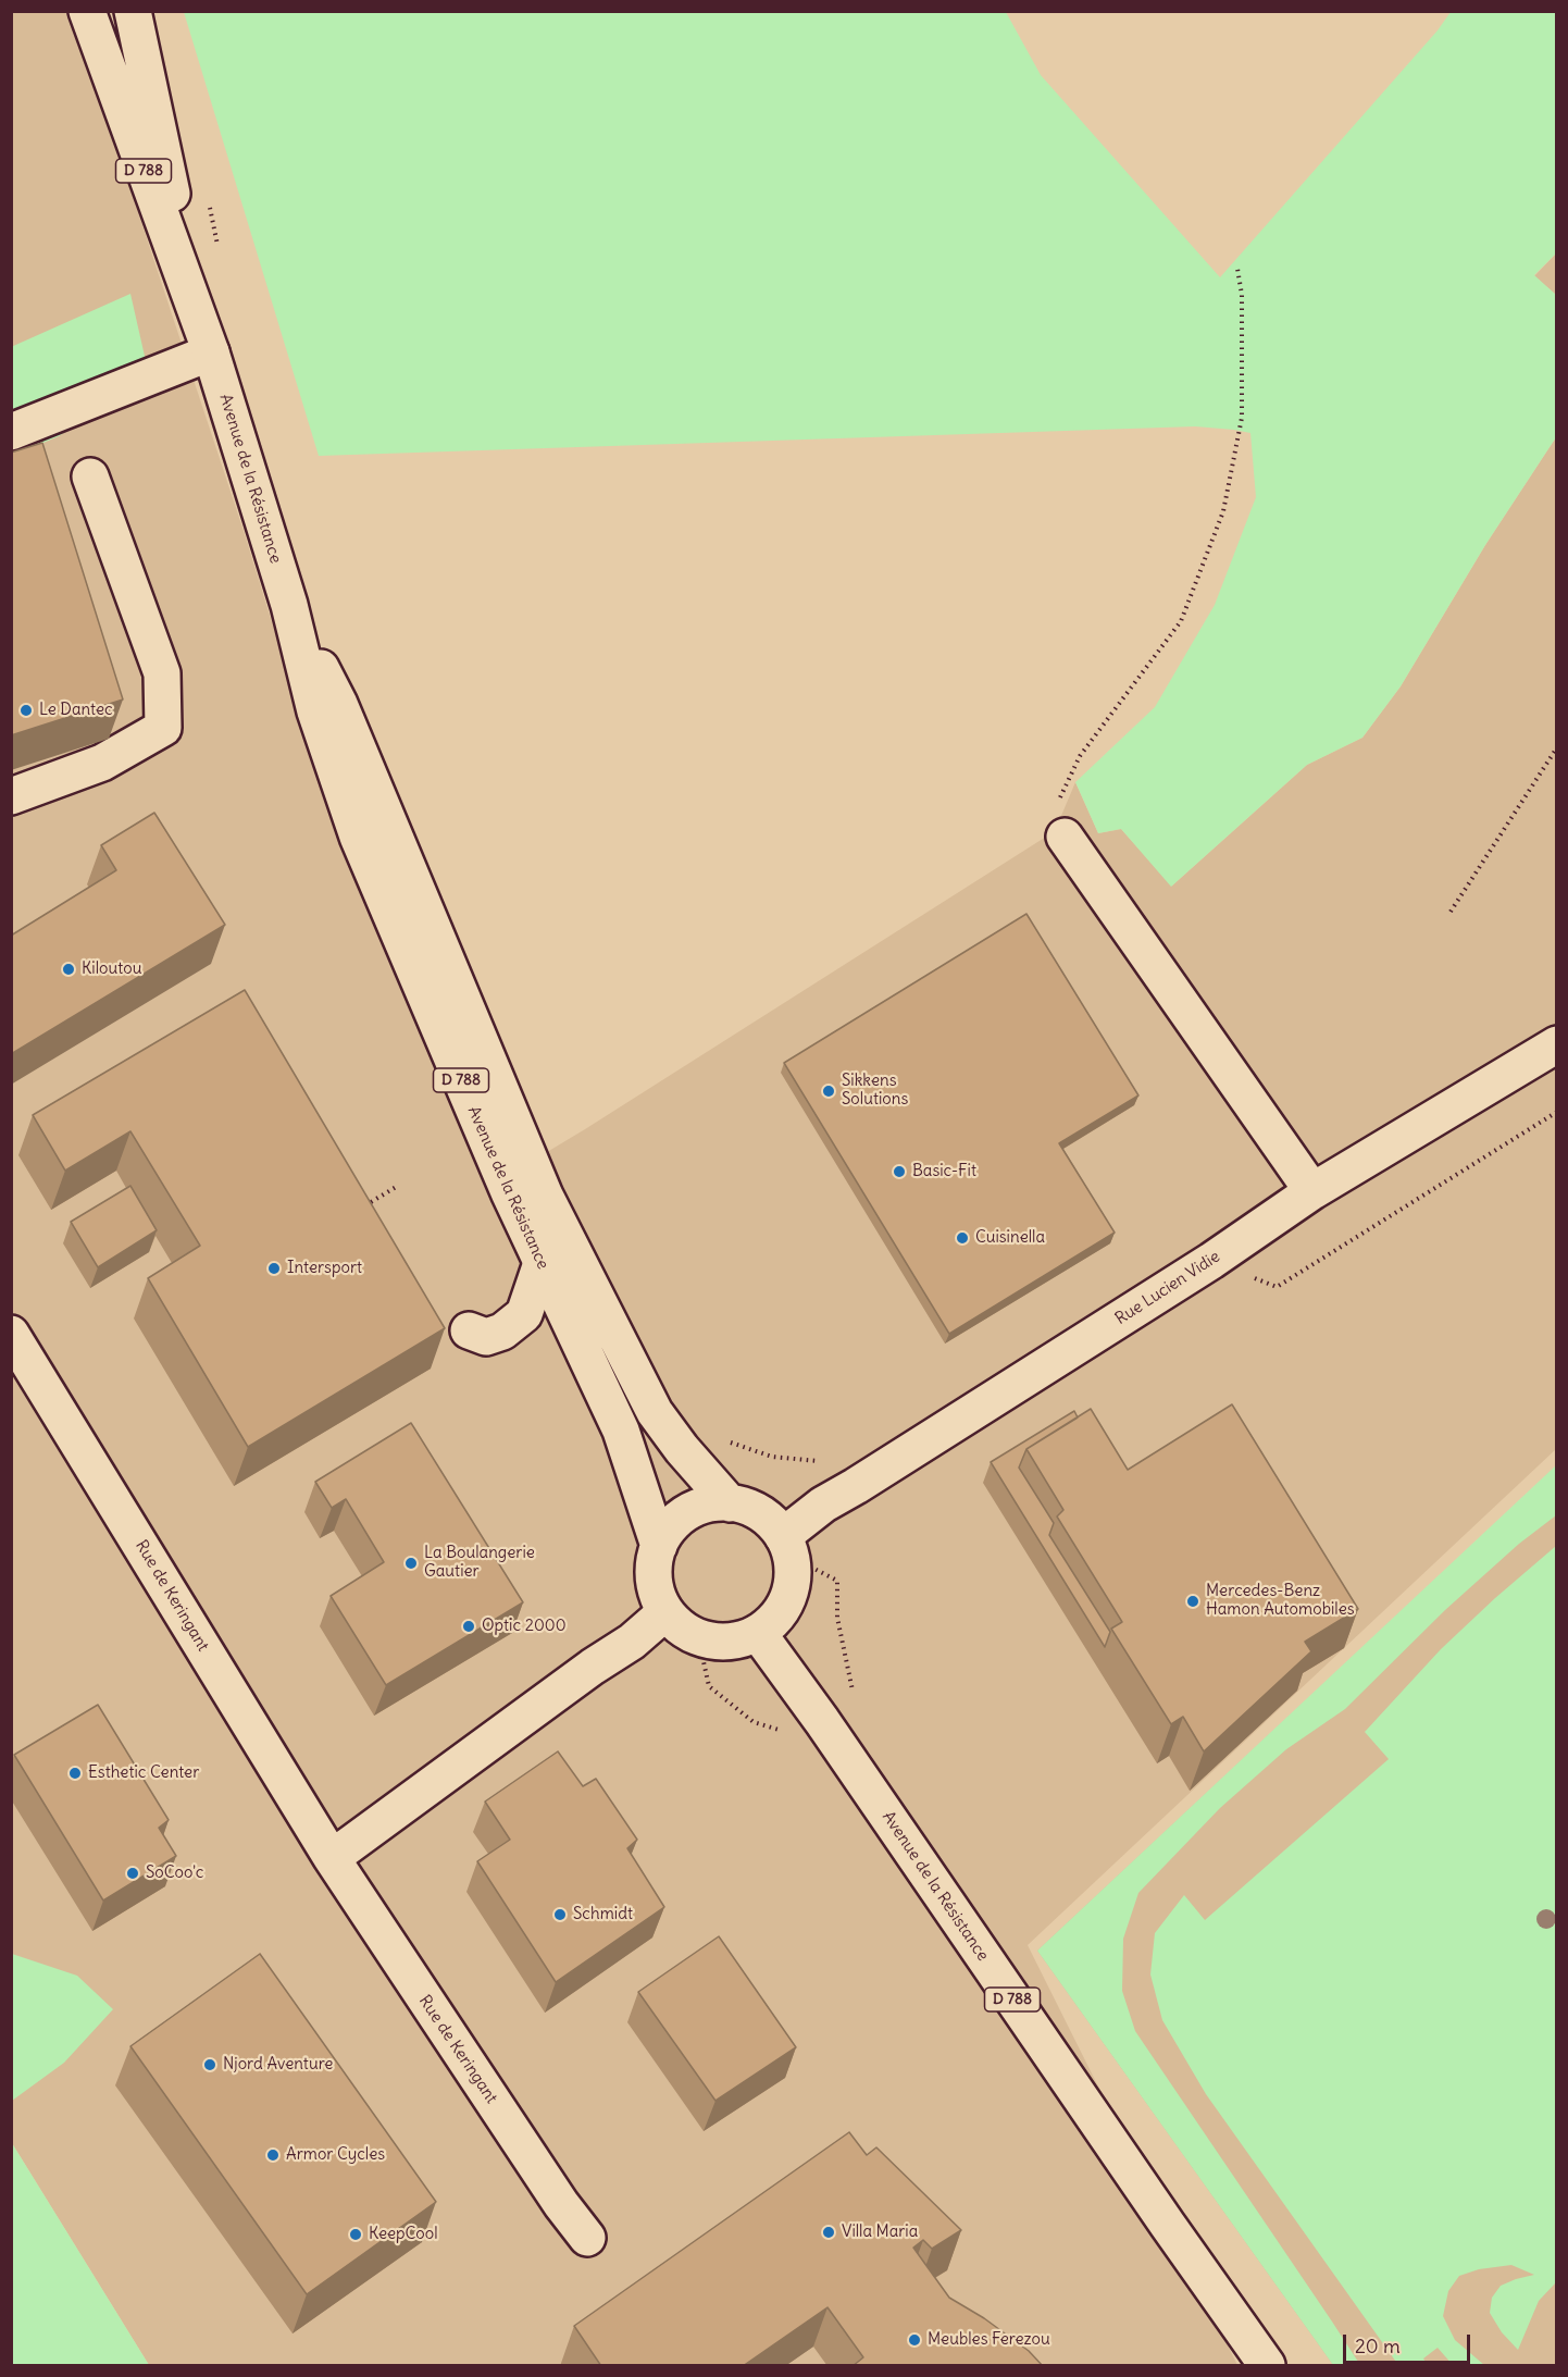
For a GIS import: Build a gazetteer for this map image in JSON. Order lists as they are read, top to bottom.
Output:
{
  "streets": {
    "main road": [
      "D 788",
      "Avenue de la Résistance",
      "Rue Lucien Vidie",
      "Rue de Keringant"
    ]
  },
  "crossings": [
    ["Avenue de la Résistance", "Rue Lucien Vidie"]
  ],
  "places": [
    "Le Dantec",
    "Kiloutou",
    "Sikkens Solutions",
    "Basic-Fit",
    "Cuisinella",
    "Intersport",
    "La Boulangerie Gautier",
    "Mercedes-Benz Hamon Automobiles",
    "Optic 2000",
    "Esthetic Center",
    "SoCoo'c",
    "Schmidt",
    "Njord Aventure",
    "Armor Cycles",
    "Villa Maria",
    "KeepCool",
    "Meubles Ferezou"
  ],
  "scale_bar": "20 m"
}
